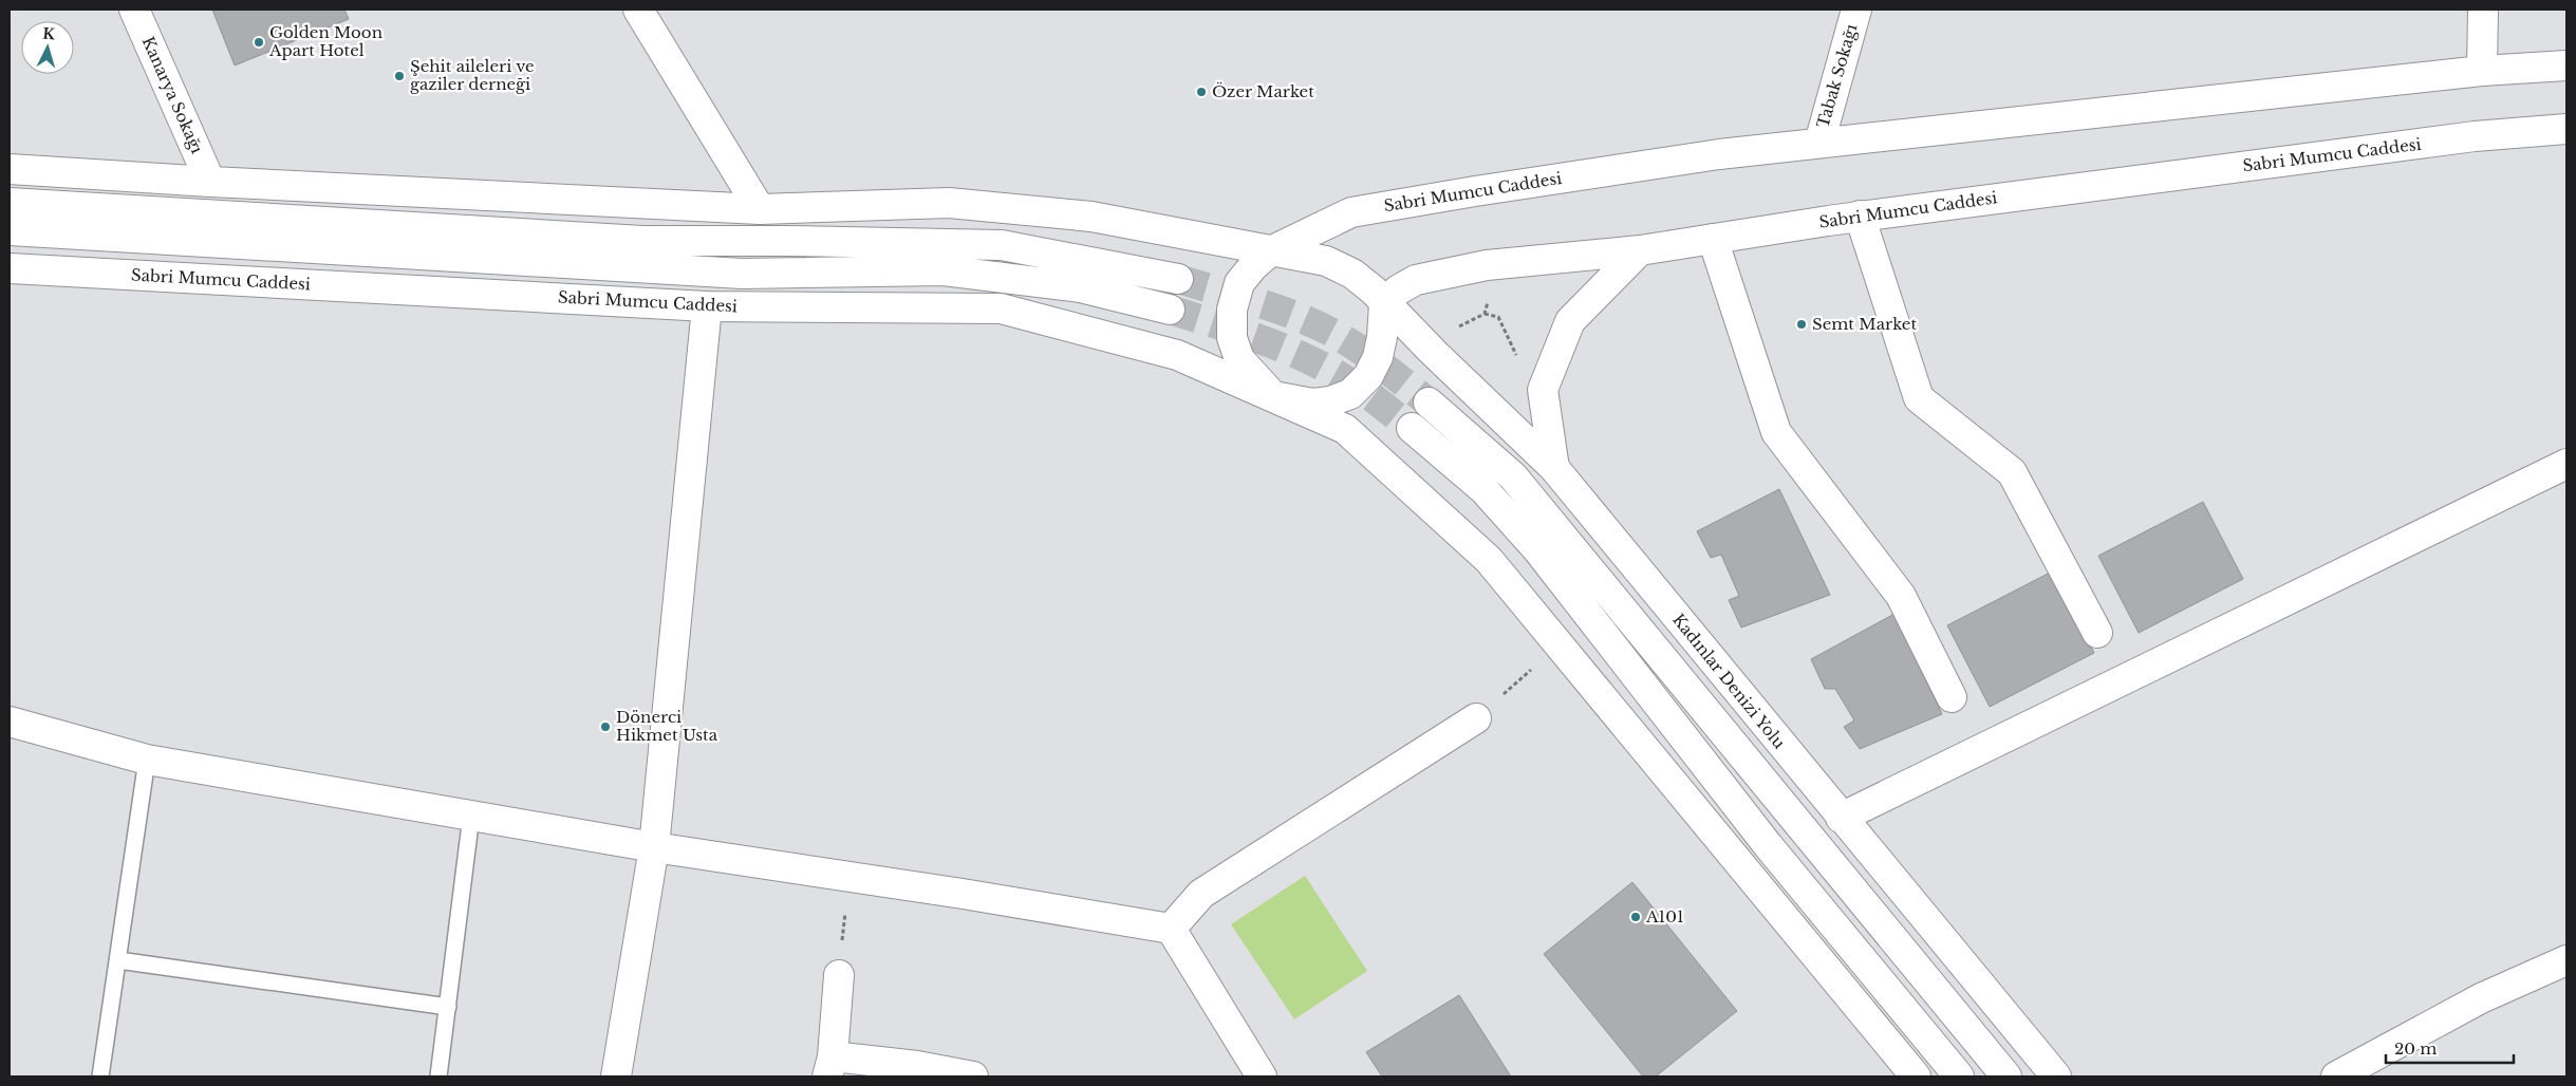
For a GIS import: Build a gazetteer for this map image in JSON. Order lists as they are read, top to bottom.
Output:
{
  "streets": {
    "main road": [
      "Tabak Sokağı",
      "Kanarya Sokağı",
      "Sabri Mumcu Caddesi",
      "Kadınlar Denizi Yolu"
    ]
  },
  "crossings": [
    ["Tabak Sokağı", "Sabri Mumcu Caddesi"],
    ["Sabri Mumcu Caddesi", "Kadınlar Denizi Yolu"]
  ],
  "places": [
    "Golden Moon Apart Hotel",
    "Şehit aileleri ve gaziler derneği",
    "Özer Market",
    "Semt Market",
    "Dönerci Hikmet Usta",
    "A101"
  ],
  "scale_bar": "20 m",
  "north": "top"
}
